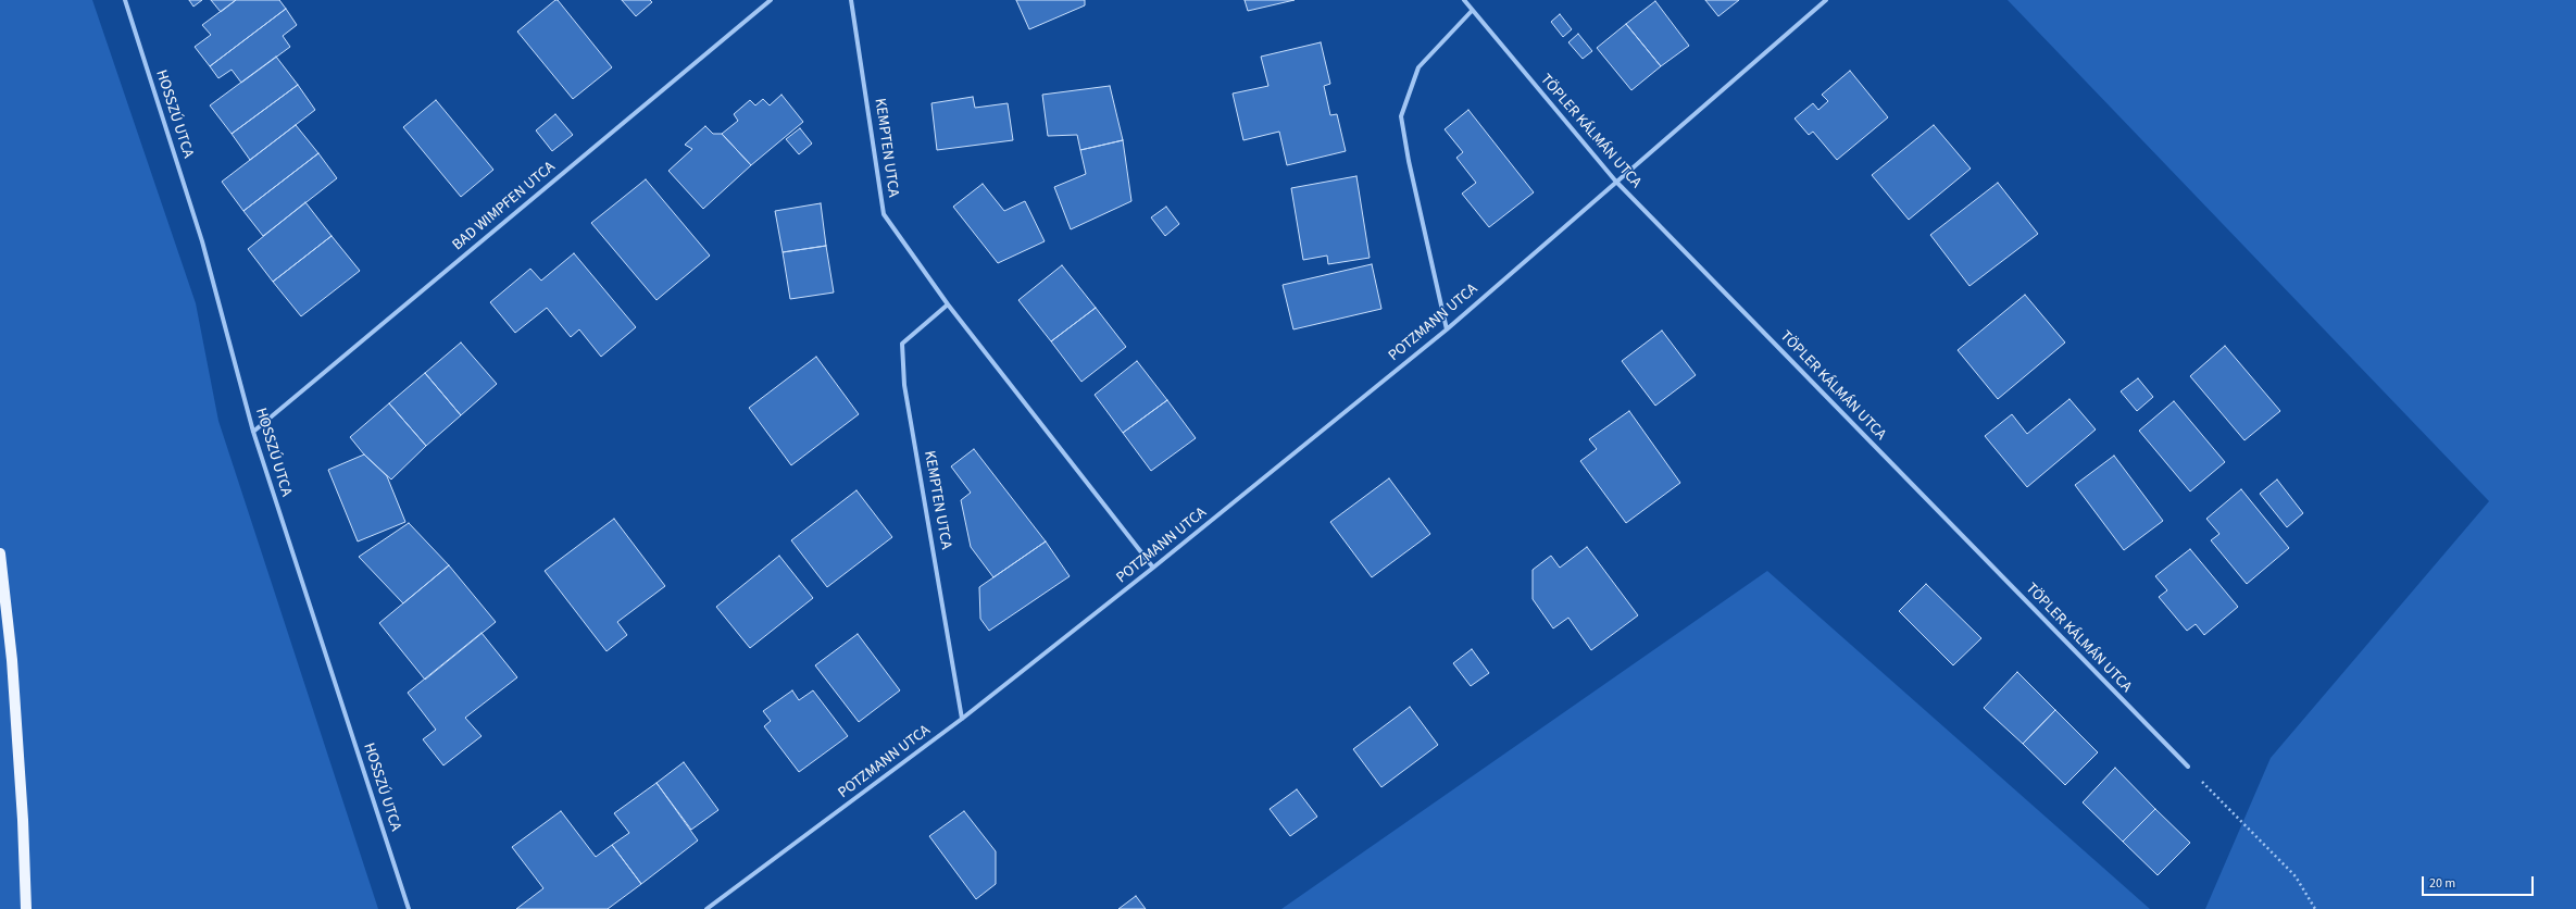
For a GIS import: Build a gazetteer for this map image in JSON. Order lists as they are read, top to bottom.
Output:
{
  "streets": {
    "street": [
      "HOSSZÚ UTCA",
      "TÖPLER KÁLMÁN UTCA",
      "KEMPTEN UTCA",
      "BAD WIMPFEN UTCA",
      "POTZMANN UTCA"
    ]
  },
  "crossings": [
    ["HOSSZÚ UTCA", "BAD WIMPFEN UTCA"],
    ["TÖPLER KÁLMÁN UTCA", "POTZMANN UTCA"],
    ["KEMPTEN UTCA", "POTZMANN UTCA"]
  ],
  "scale_bar": "20 m"
}
